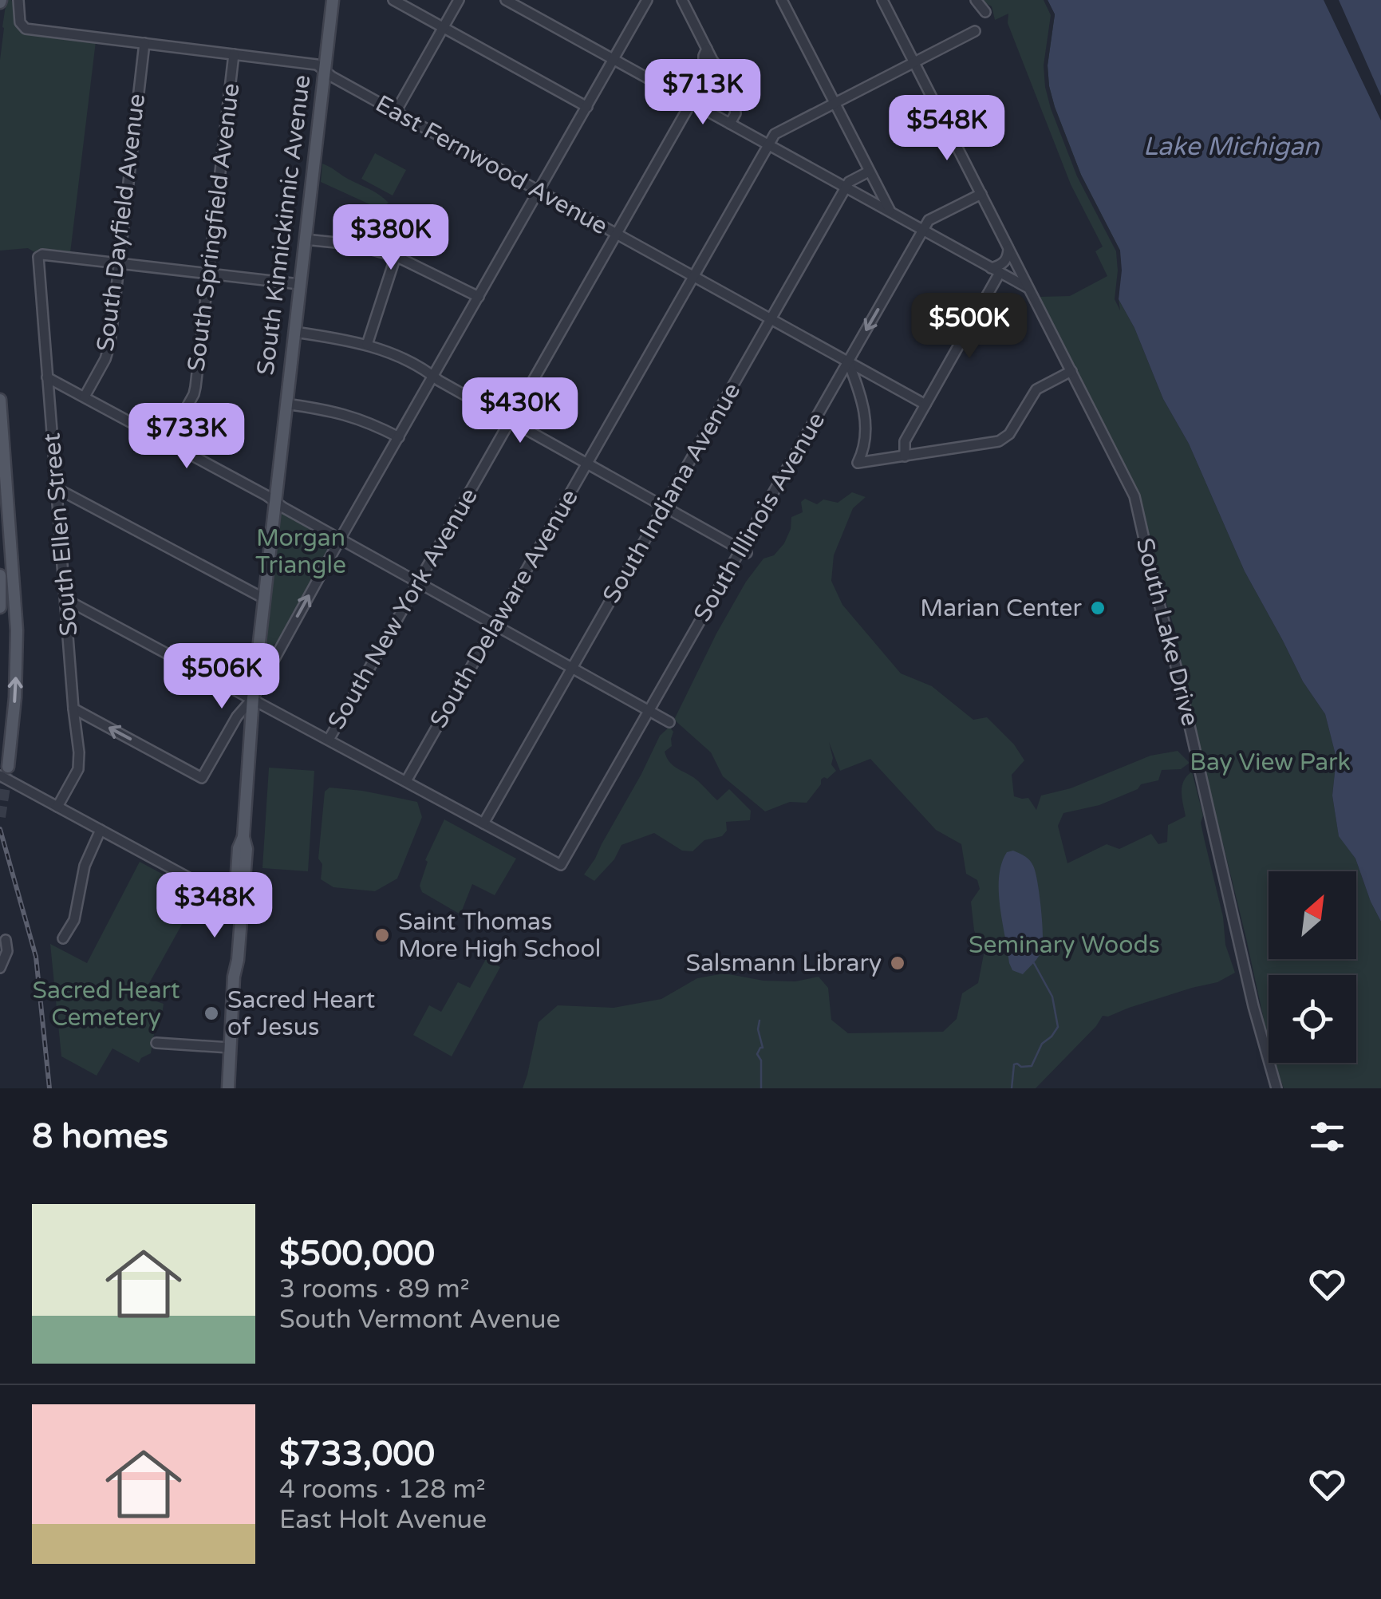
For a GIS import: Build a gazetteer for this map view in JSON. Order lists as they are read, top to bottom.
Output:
{
  "streets": {
    "main road": ["South Kinnickinnic Avenue"],
    "street": [
      "East Fernwood Avenue",
      "South Dayfield Avenue",
      "South Springfield Avenue",
      "South Indiana Avenue",
      "South Illinois Avenue",
      "South Ellen Street",
      "South New York Avenue",
      "South Delaware Avenue",
      "South Lake Drive"
    ]
  },
  "crossings": [
    ["East Fernwood Avenue", "South Dayfield Avenue"],
    ["East Fernwood Avenue", "South Kinnickinnic Avenue"],
    ["East Fernwood Avenue", "South Springfield Avenue"],
    ["East Fernwood Avenue", "South Indiana Avenue"],
    ["East Fernwood Avenue", "South Illinois Avenue"],
    ["East Fernwood Avenue", "South New York Avenue"],
    ["East Fernwood Avenue", "South Delaware Avenue"],
    ["South Dayfield Avenue", "South Ellen Street"],
    ["South Indiana Avenue", "South Illinois Avenue"],
    ["South Illinois Avenue", "South Lake Drive"]
  ],
  "water": ["Lake Michigan"],
  "parks": [
    "Morgan Triangle",
    "Bay View Park",
    "Seminary Woods",
    "Sacred Heart Cemetery"
  ],
  "places": [
    "Marian Center",
    "Saint Thomas More High School",
    "Salsmann Library",
    "Sacred Heart of Jesus"
  ],
  "north": "top right",
  "page": {
    "price": [
      "$713K",
      "$548K",
      "$380K",
      "$500K",
      "$430K",
      "$733K",
      "$506K",
      "$348K"
    ],
    "heading": "8 homes",
    "list": [
      {
        "name": "$500,000",
        "note": "3 rooms · 89 m² · South Vermont Avenue"
      },
      {
        "name": "$733,000",
        "note": "4 rooms · 128 m² · East Holt Avenue"
      }
    ]
  }
}
